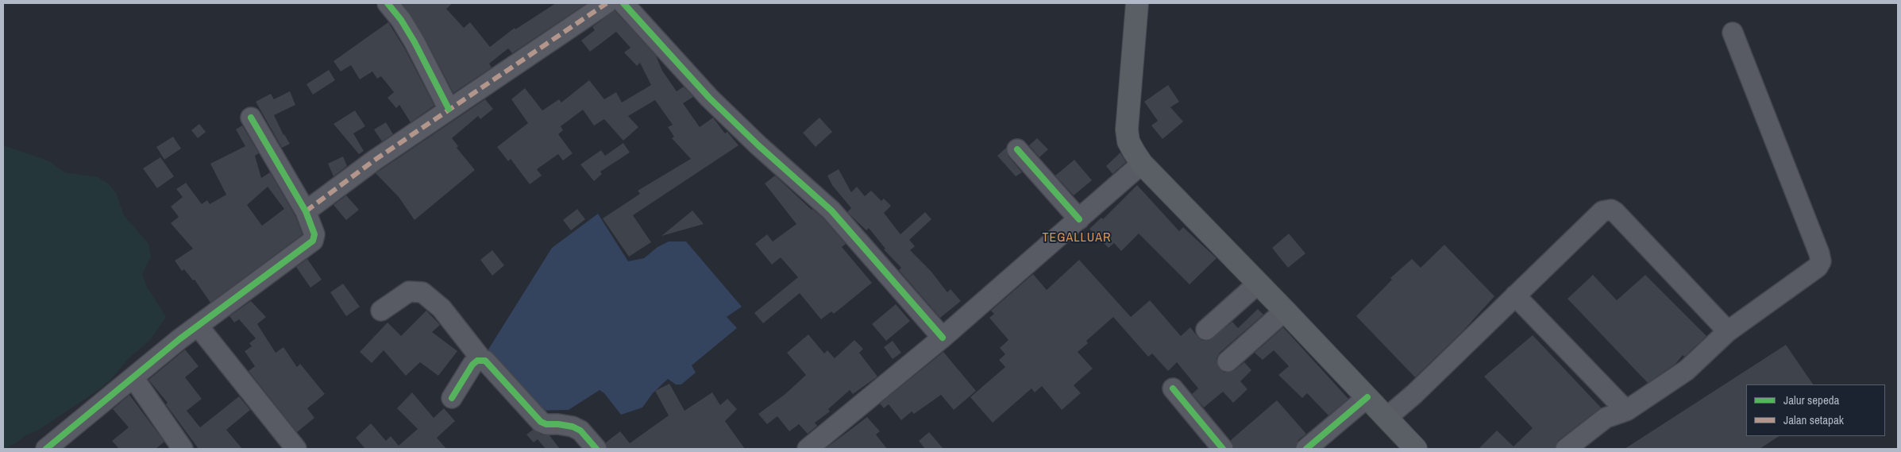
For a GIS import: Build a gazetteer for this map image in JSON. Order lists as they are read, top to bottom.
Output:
{
  "districts": ["TEGALLUAR"],
  "legend": ["Jalur sepeda", "Jalan setapak"]
}
